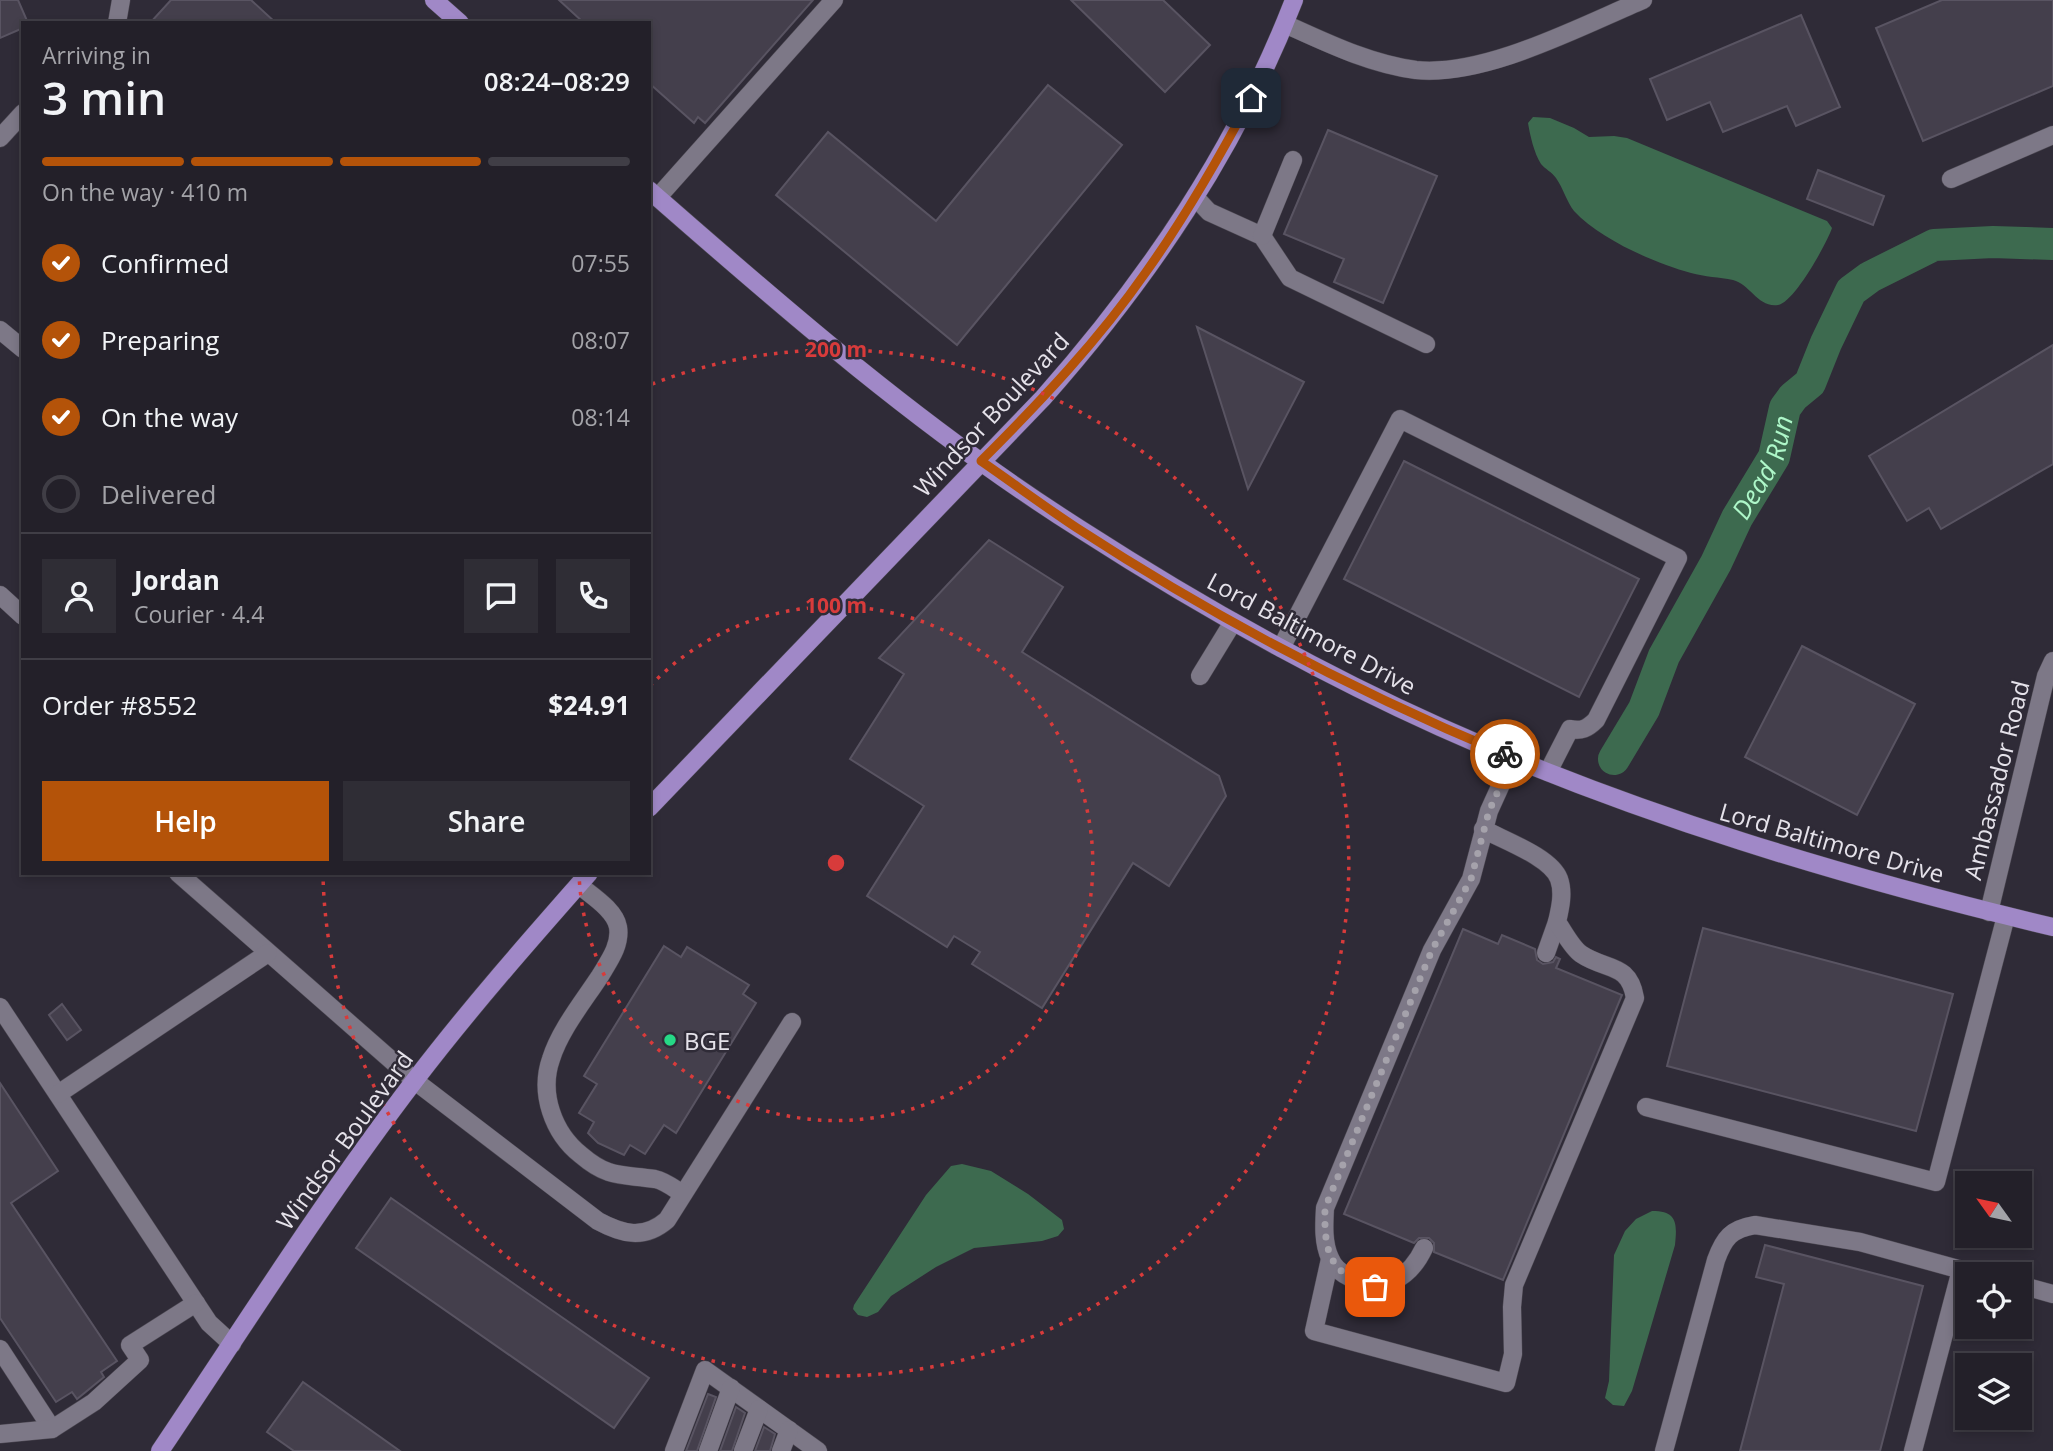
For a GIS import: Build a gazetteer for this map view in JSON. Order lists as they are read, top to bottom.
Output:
{
  "streets": {
    "main road": ["Windsor Boulevard", "Lord Baltimore Drive"],
    "street": ["Ambassador Road"]
  },
  "crossings": [
    ["Windsor Boulevard", "Lord Baltimore Drive"],
    ["Lord Baltimore Drive", "Ambassador Road"]
  ],
  "water": ["Dead Run"],
  "places": ["BGE"],
  "north": "top left",
  "page": {
    "heading": ["3 min", "Arriving in", "08:24–08:29"],
    "panel": [
      "Jordan",
      "Courier · 4.4",
      "Order #8552",
      "$24.91"
    ],
    "bar": "On the way · 410 m",
    "list": [
      ["Confirmed", "07:55"],
      ["Preparing", "08:07"],
      ["On the way", "08:14"],
      "Delivered"
    ],
    "buttons": ["Help", "Share"]
  },
  "rings": ["200 m", "100 m"]
}
